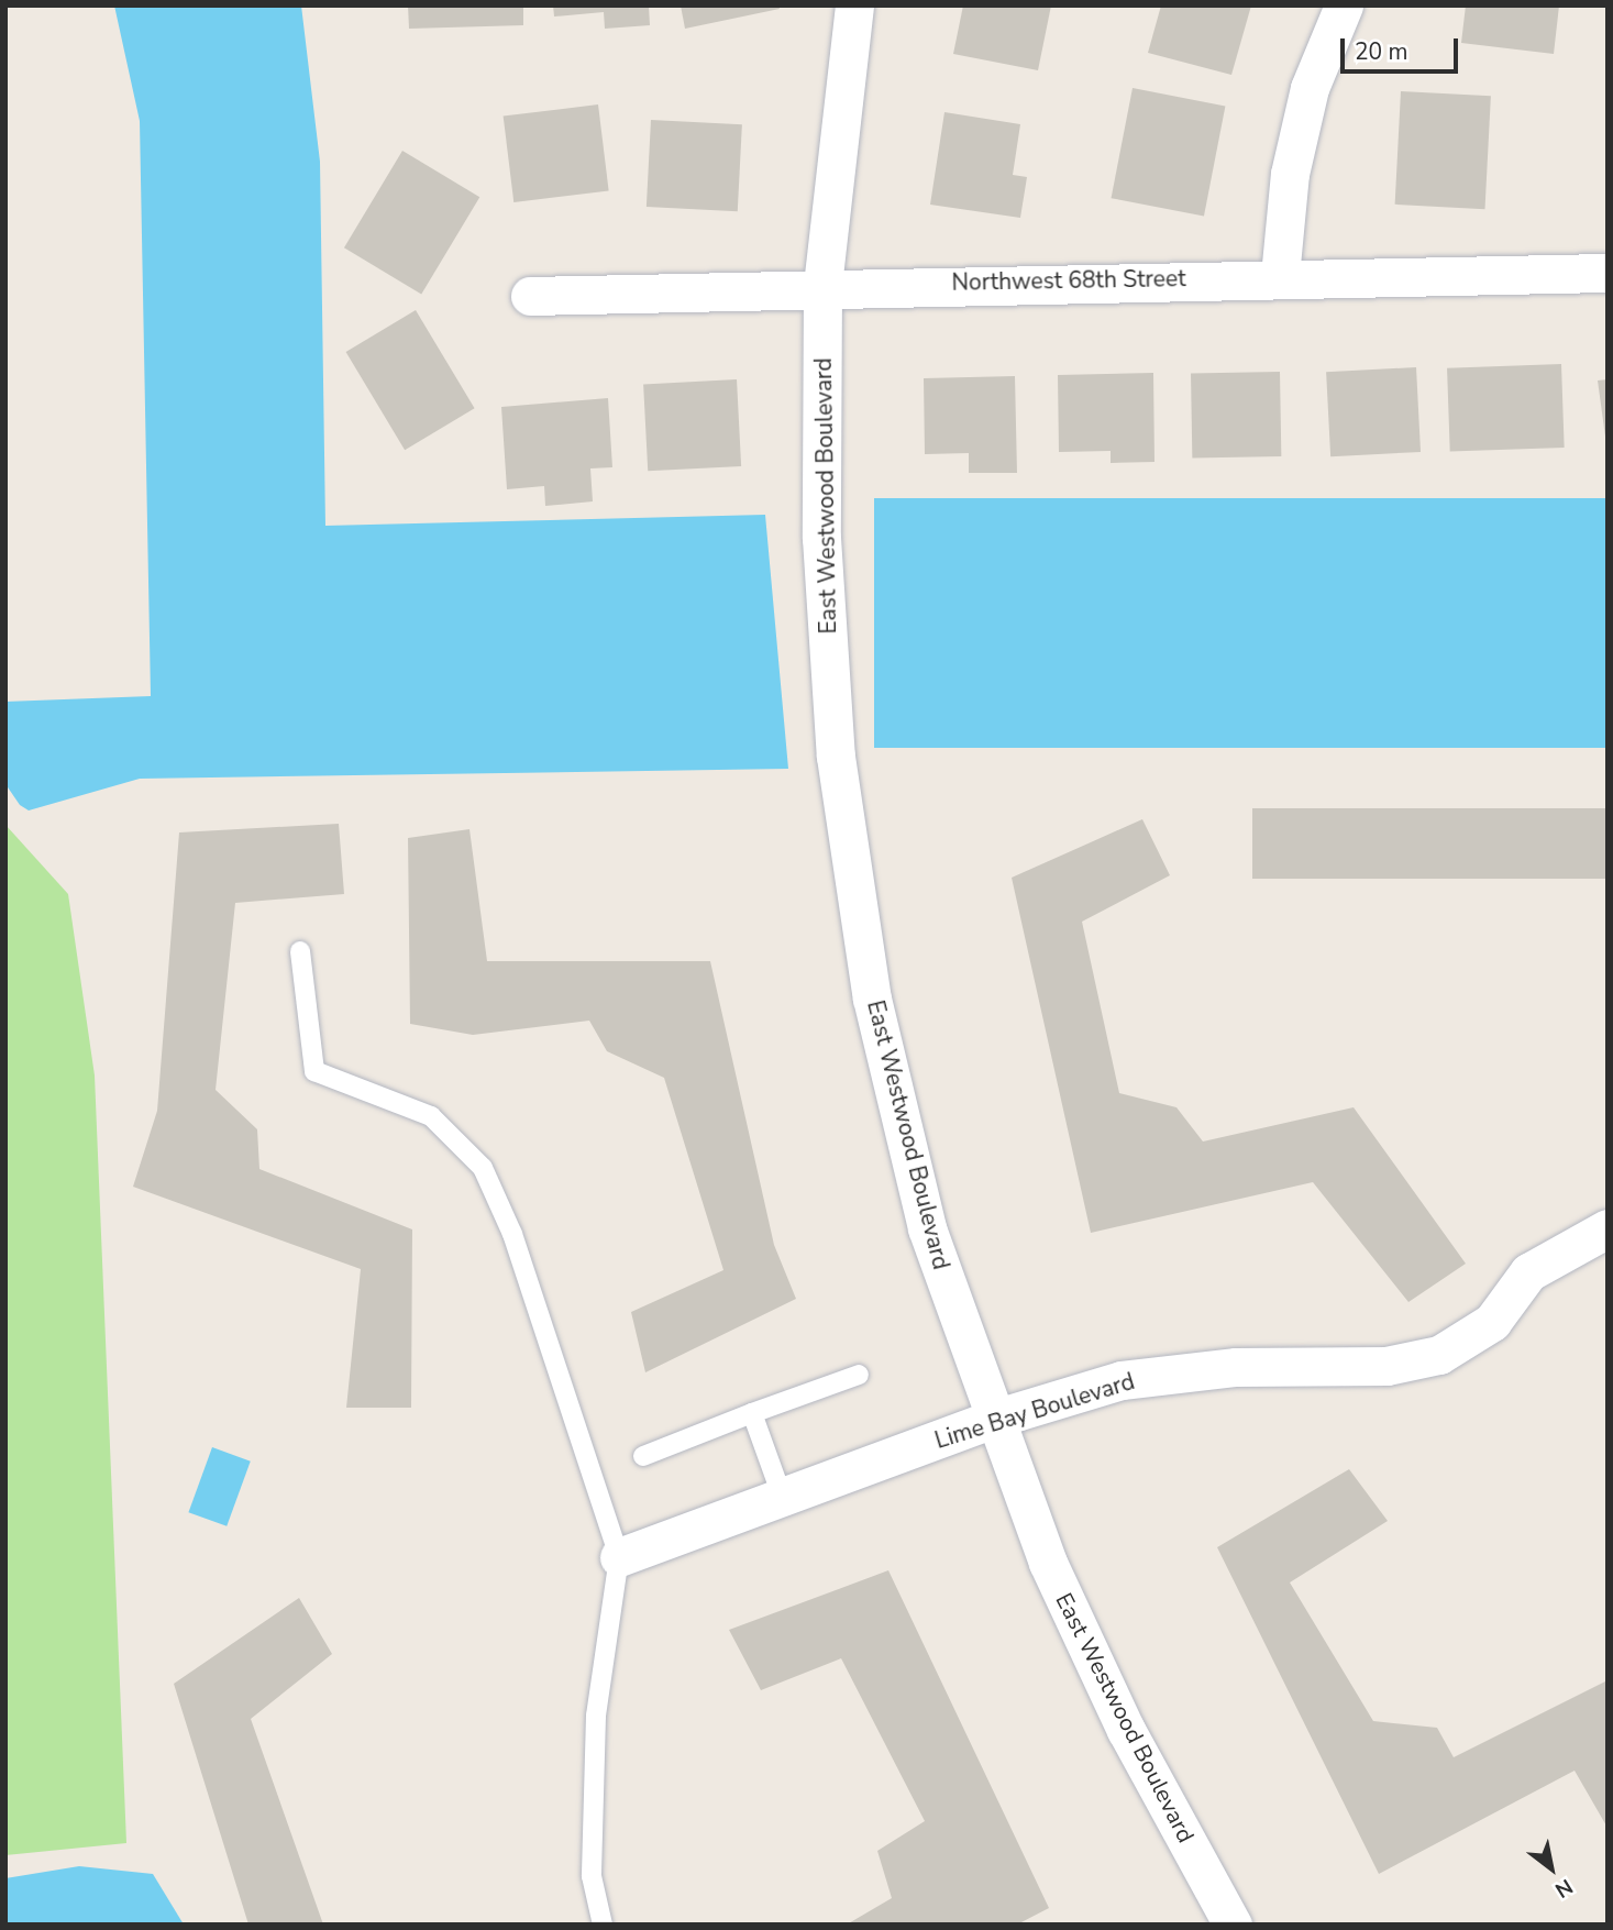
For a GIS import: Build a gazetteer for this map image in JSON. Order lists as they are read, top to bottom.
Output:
{
  "streets": {
    "street": ["Northwest 68th Street", "East Westwood Boulevard", "Lime Bay Boulevard"]
  },
  "crossings": [
    ["Northwest 68th Street", "East Westwood Boulevard"],
    ["East Westwood Boulevard", "Lime Bay Boulevard"]
  ],
  "scale_bar": "20 m",
  "north": "bottom right"
}
